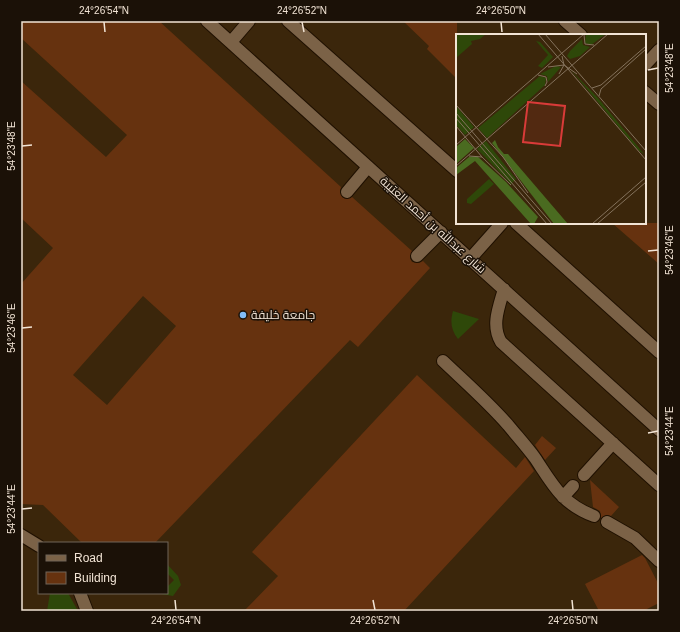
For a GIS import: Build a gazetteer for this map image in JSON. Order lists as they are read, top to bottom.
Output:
{
  "streets": {
    "street": ["شارع عبدالله بن أحمد العتيبة"]
  },
  "places": ["جامعة خليفة"],
  "legend": ["Road", "Building"],
  "coordinates": [
    "24°26'54\"N",
    "24°26'52\"N",
    "24°26'50\"N",
    "54°23'48\"E",
    "54°23'46\"E",
    "54°23'44\"E"
  ]
}
